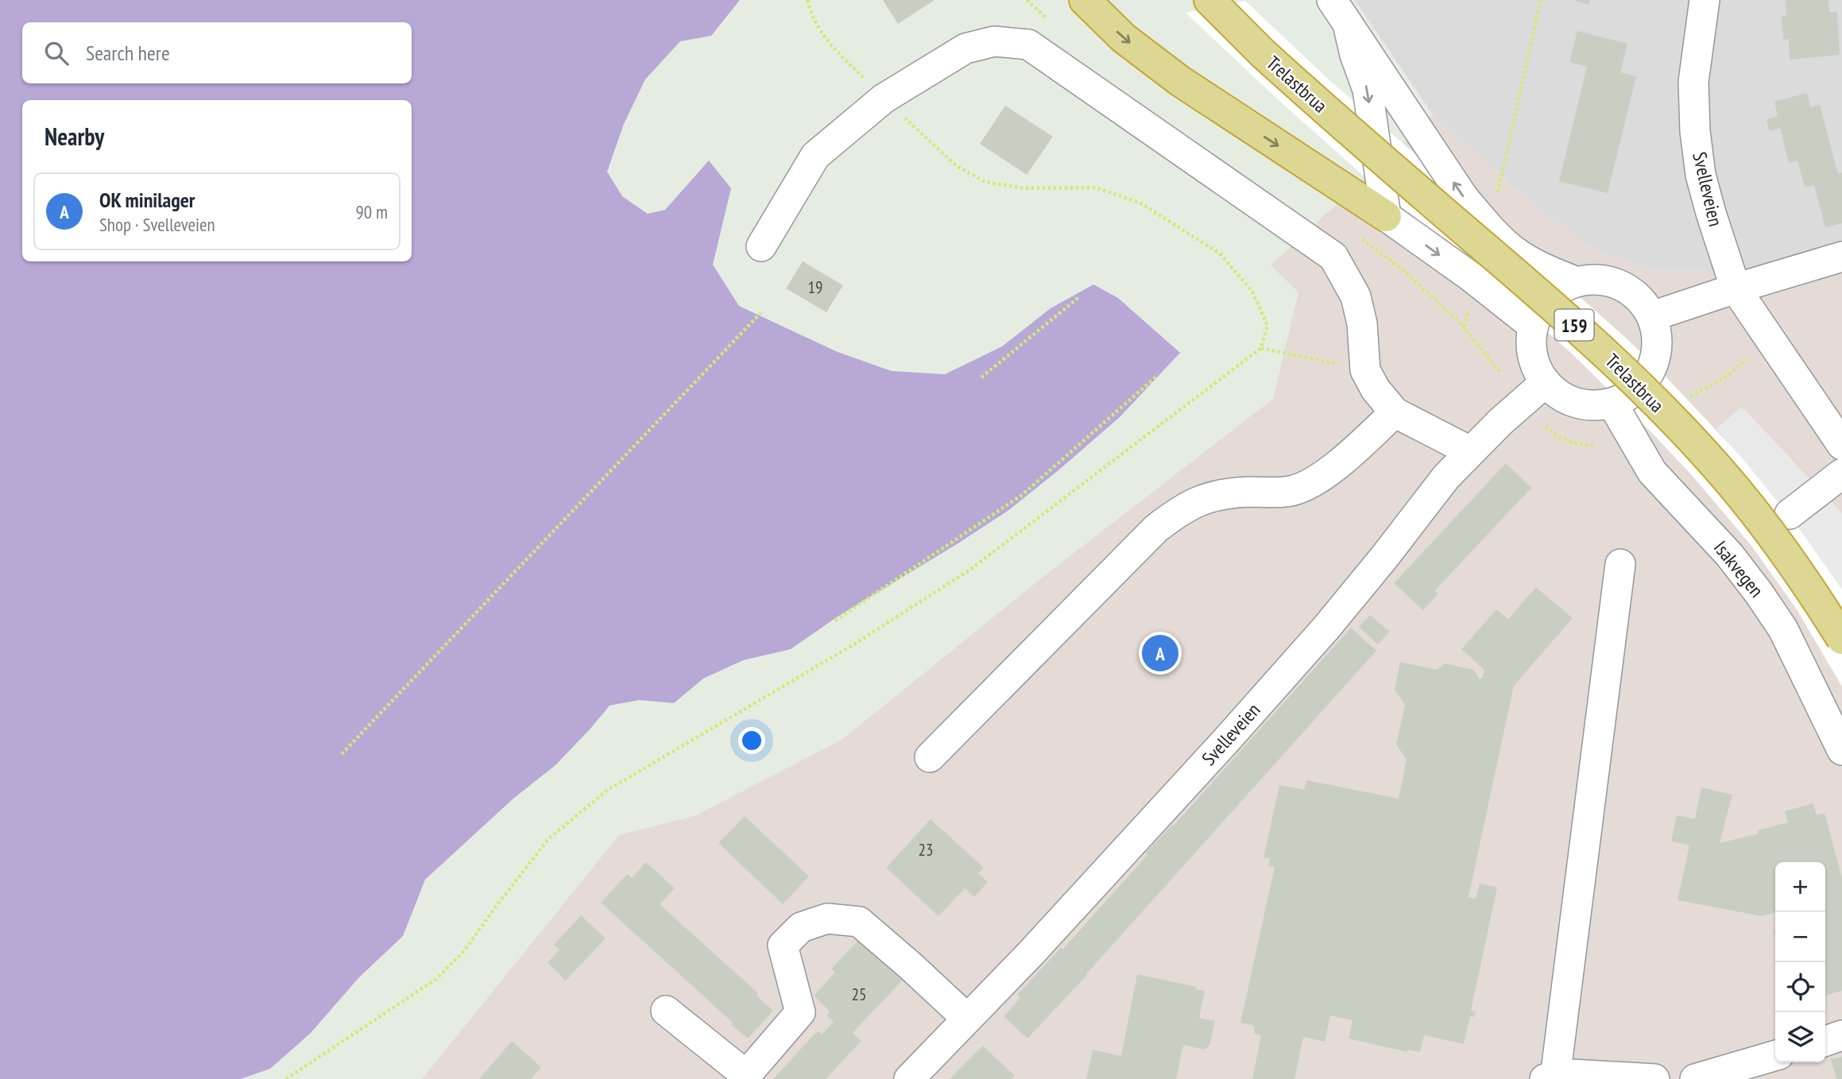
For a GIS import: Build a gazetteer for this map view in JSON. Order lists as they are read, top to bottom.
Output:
{
  "streets": {
    "highway": ["Trelastbrua", "159"],
    "street": ["Svelleveien", "Isakvegen"]
  },
  "crossings": [
    ["Svelleveien", "Isakvegen"]
  ],
  "house_numbers": ["19", "23", "25"],
  "page": {
    "search": "Search here",
    "heading": "Nearby",
    "list": [
      {
        "mark": "A",
        "name": "OK minilager",
        "note": "Shop · Svelleveien",
        "value": "90 m"
      }
    ],
    "pins": "A",
    "map_buttons": ["+", "−"]
  }
}
